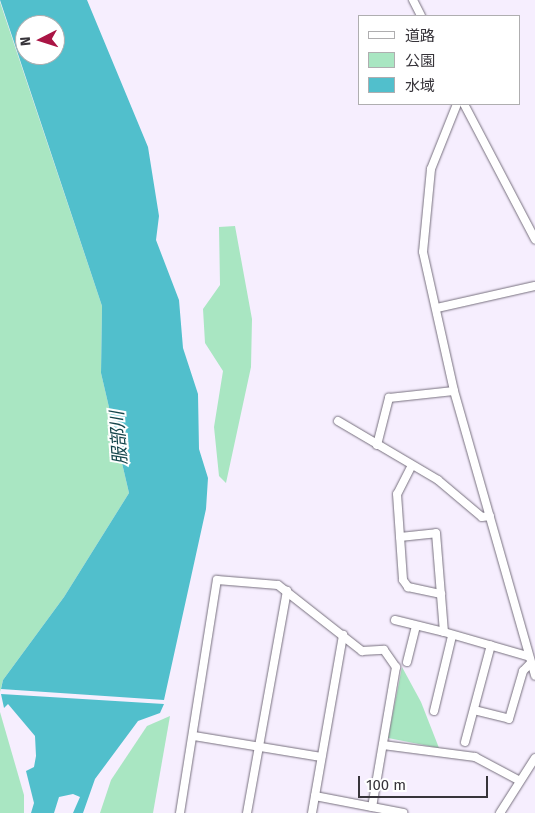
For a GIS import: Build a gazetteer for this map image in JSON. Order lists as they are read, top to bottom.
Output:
{
  "water": ["服部川"],
  "legend": ["道路", "公園", "水域"],
  "scale_bar": "100 m",
  "north": "left"
}
